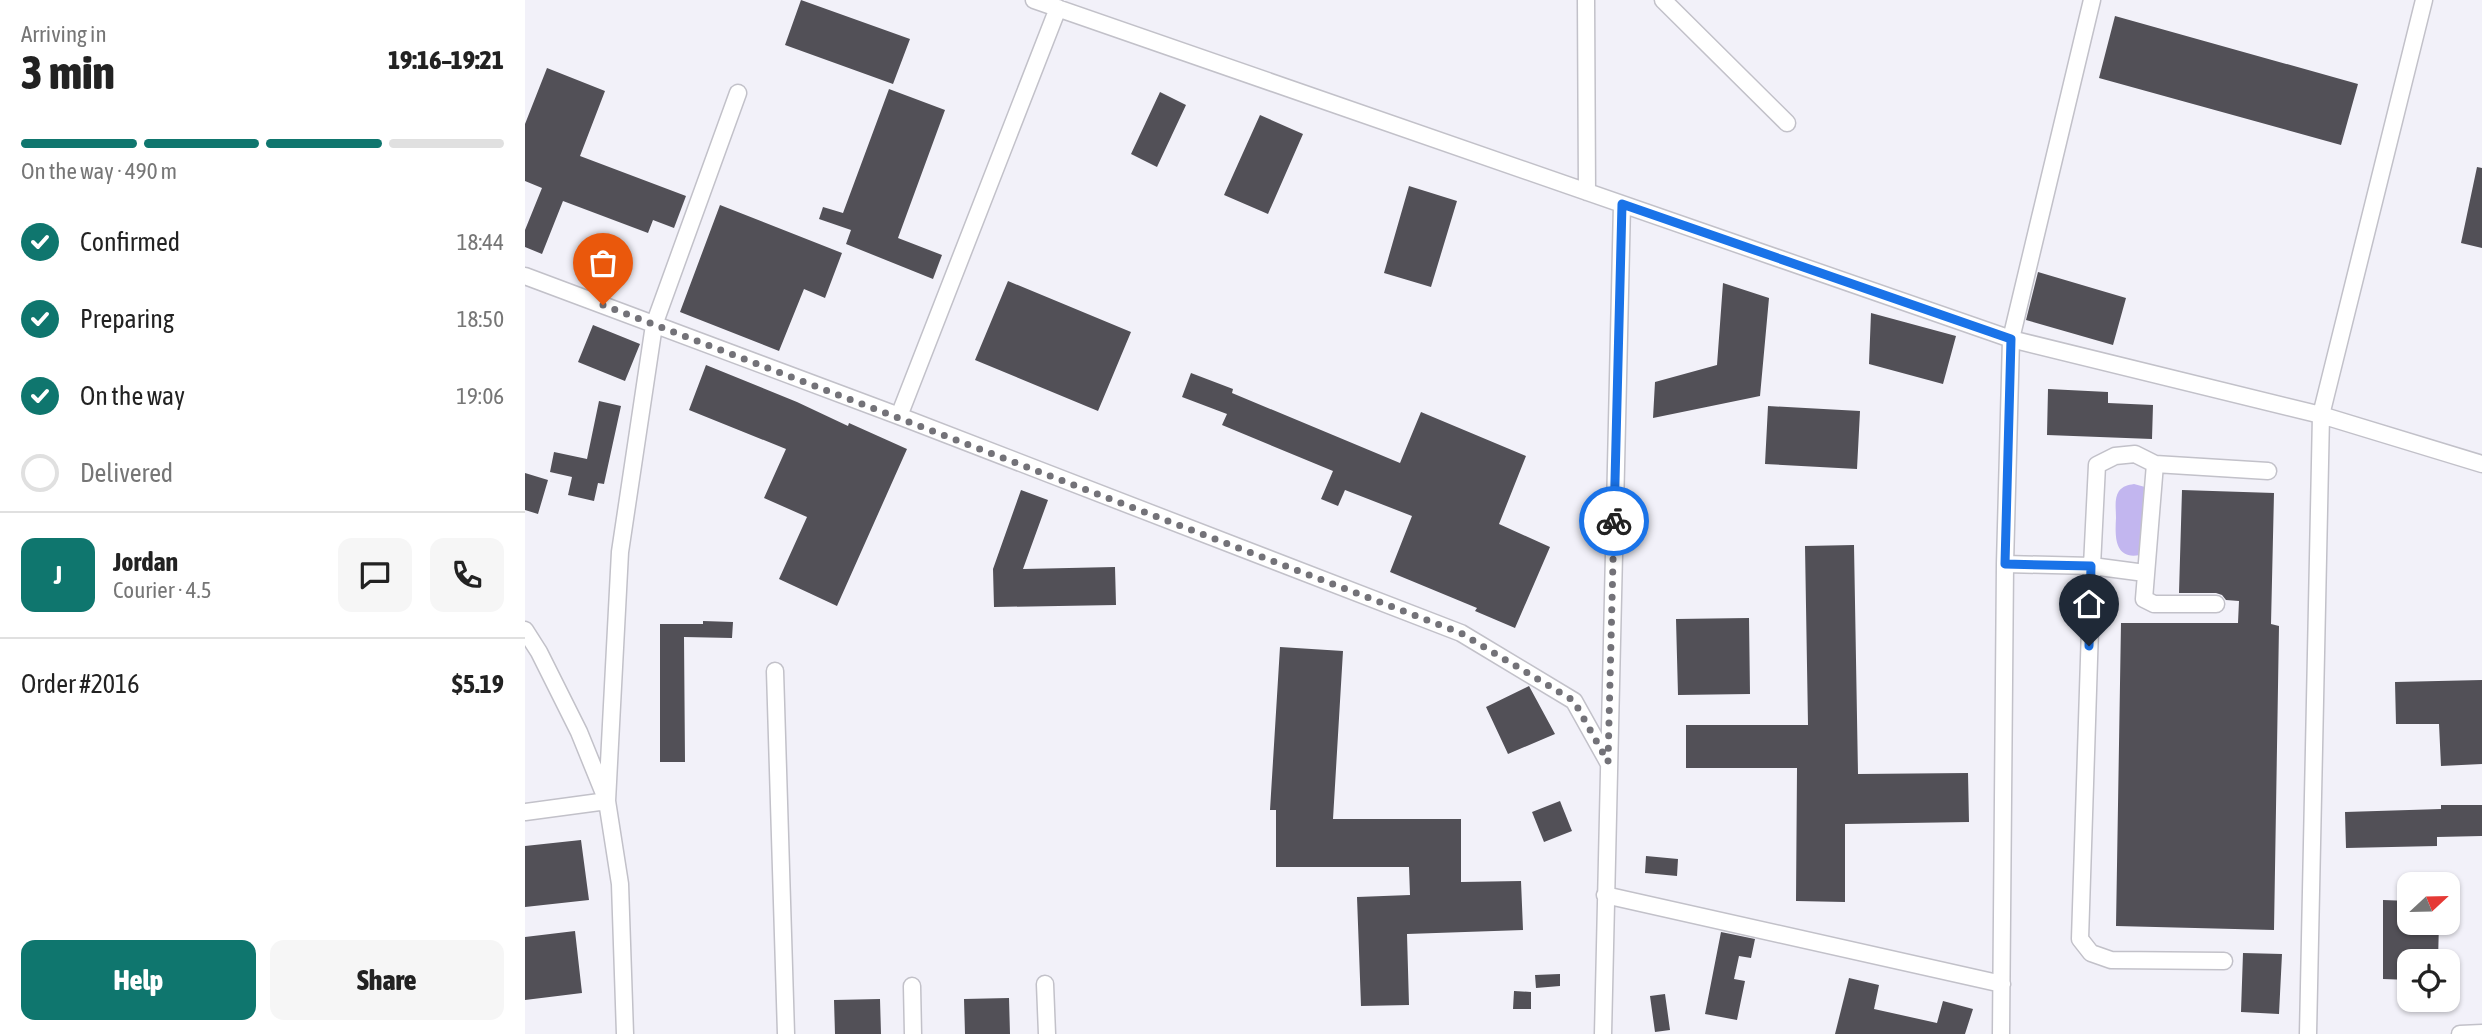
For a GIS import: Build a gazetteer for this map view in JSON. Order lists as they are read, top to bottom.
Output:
{
  "north": "right",
  "page": {
    "heading": ["3 min", "Arriving in", "19:16–19:21"],
    "panel": [
      "Jordan",
      "Courier · 4.5",
      "Order #2016",
      "$5.19"
    ],
    "bar": "On the way · 490 m",
    "list": [
      ["Confirmed", "18:44"],
      ["Preparing", "18:50"],
      ["On the way", "19:06"],
      "Delivered"
    ],
    "round": "J",
    "buttons": ["Help", "Share"]
  }
}
